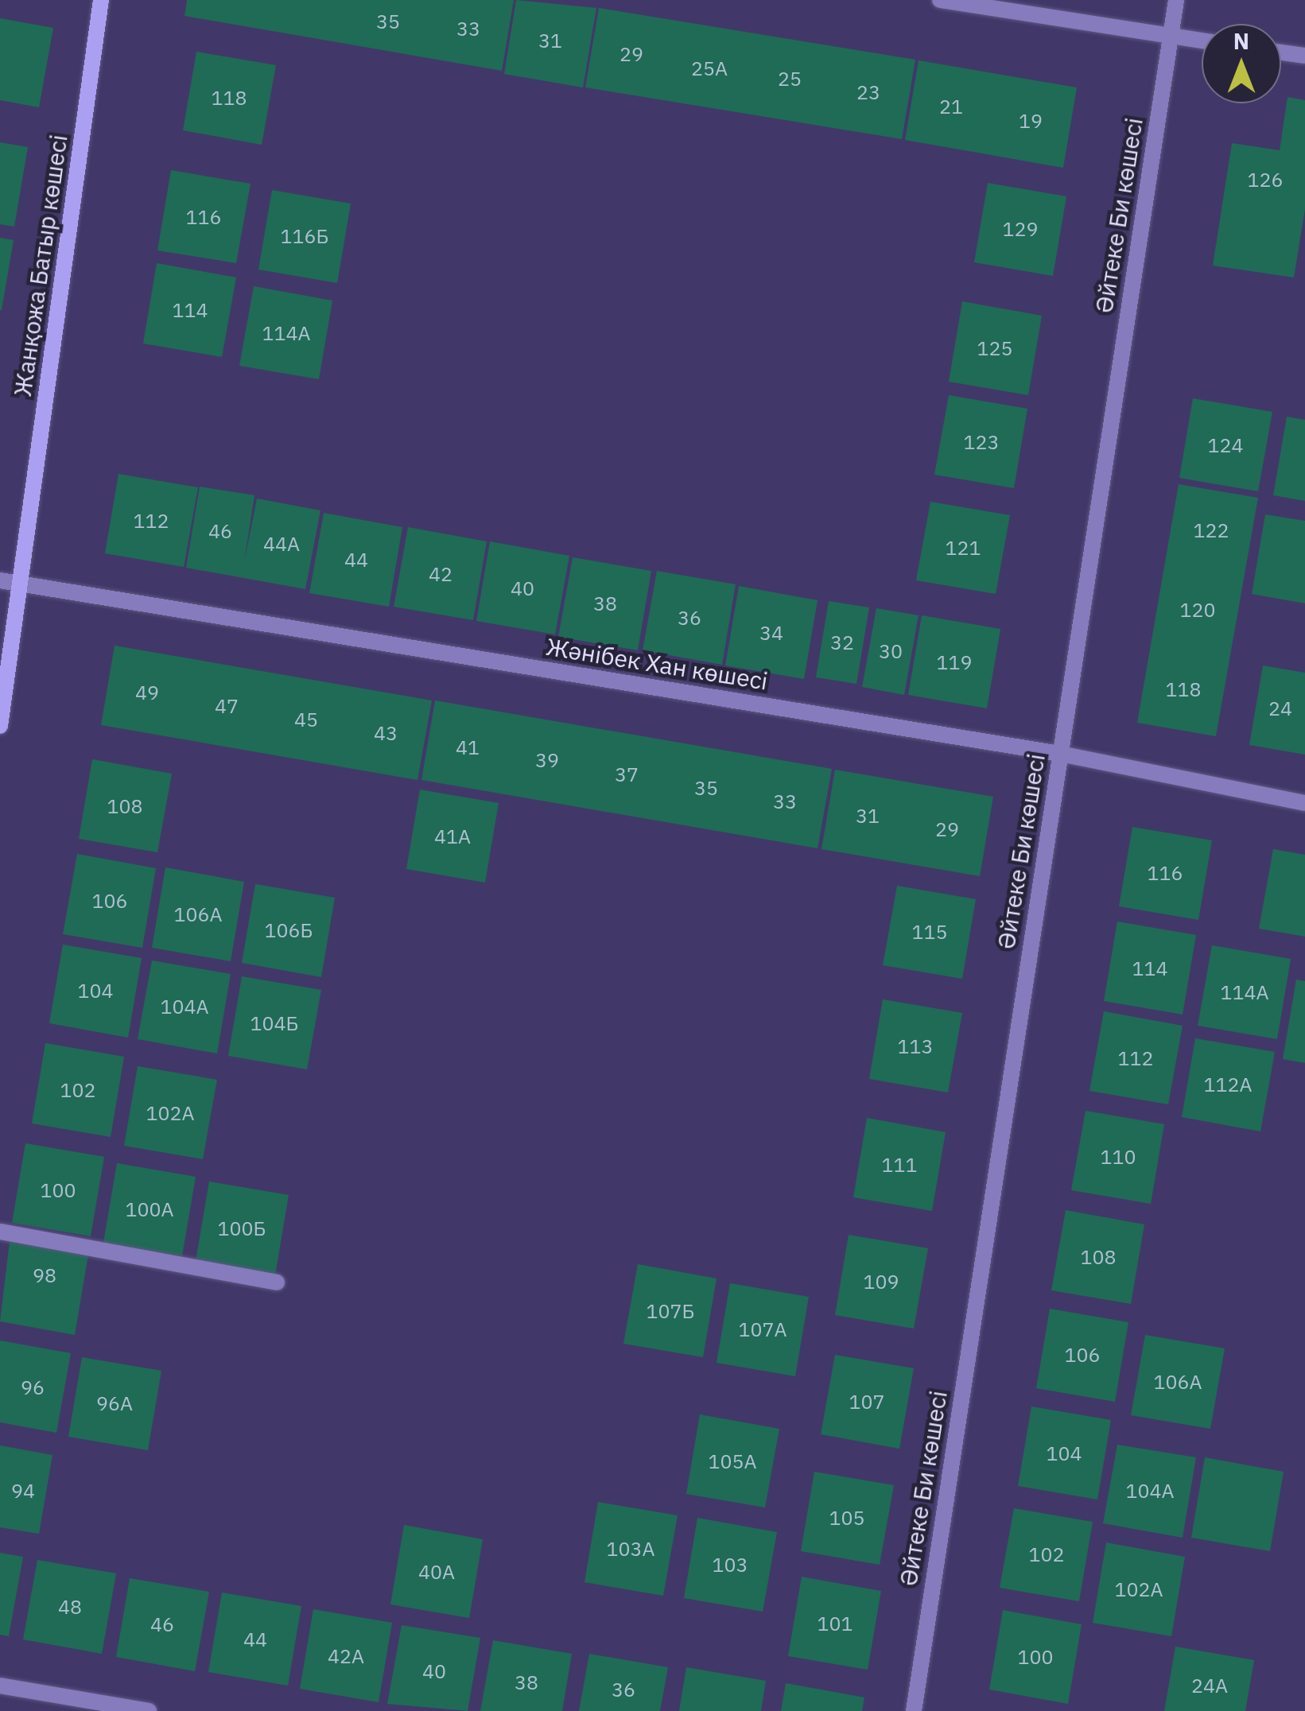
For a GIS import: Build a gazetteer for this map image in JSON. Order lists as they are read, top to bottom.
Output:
{
  "streets": {
    "main road": ["Жанқожа Батыр көшесі"],
    "street": ["Әйтеке Би көшесі", "Жәнібек Хан көшесі"]
  },
  "crossings": [
    ["Әйтеке Би көшесі", "Жәнібек Хан көшесі"],
    ["Жанқожа Батыр көшесі", "Жәнібек Хан көшесі"]
  ],
  "house_numbers": [
    "35",
    "33",
    "31",
    "29",
    "25А",
    "25",
    "23",
    "118",
    "21",
    "19",
    "126",
    "116",
    "129",
    "116Б",
    "114",
    "114А",
    "125",
    "123",
    "124",
    "112",
    "122",
    "46",
    "44А",
    "121",
    "44",
    "42",
    "40",
    "38",
    "120",
    "36",
    "34",
    "32",
    "30",
    "119",
    "118",
    "49",
    "47",
    "24",
    "45",
    "43",
    "41",
    "39",
    "37",
    "35",
    "33",
    "108",
    "31",
    "29",
    "41А",
    "116",
    "106",
    "106А",
    "106Б",
    "115",
    "114",
    "104",
    "114А",
    "104А",
    "104Б",
    "113",
    "112",
    "112А",
    "102",
    "102А",
    "110",
    "111",
    "100",
    "100А",
    "100Б",
    "108",
    "98",
    "109",
    "107Б",
    "107А",
    "106",
    "106А",
    "96",
    "107",
    "96А",
    "104",
    "105А",
    "94",
    "104А",
    "105",
    "103А",
    "102",
    "103",
    "40А",
    "102А",
    "48",
    "101",
    "46",
    "44",
    "42А",
    "100",
    "40",
    "38",
    "24А",
    "36"
  ],
  "north": "top"
}
